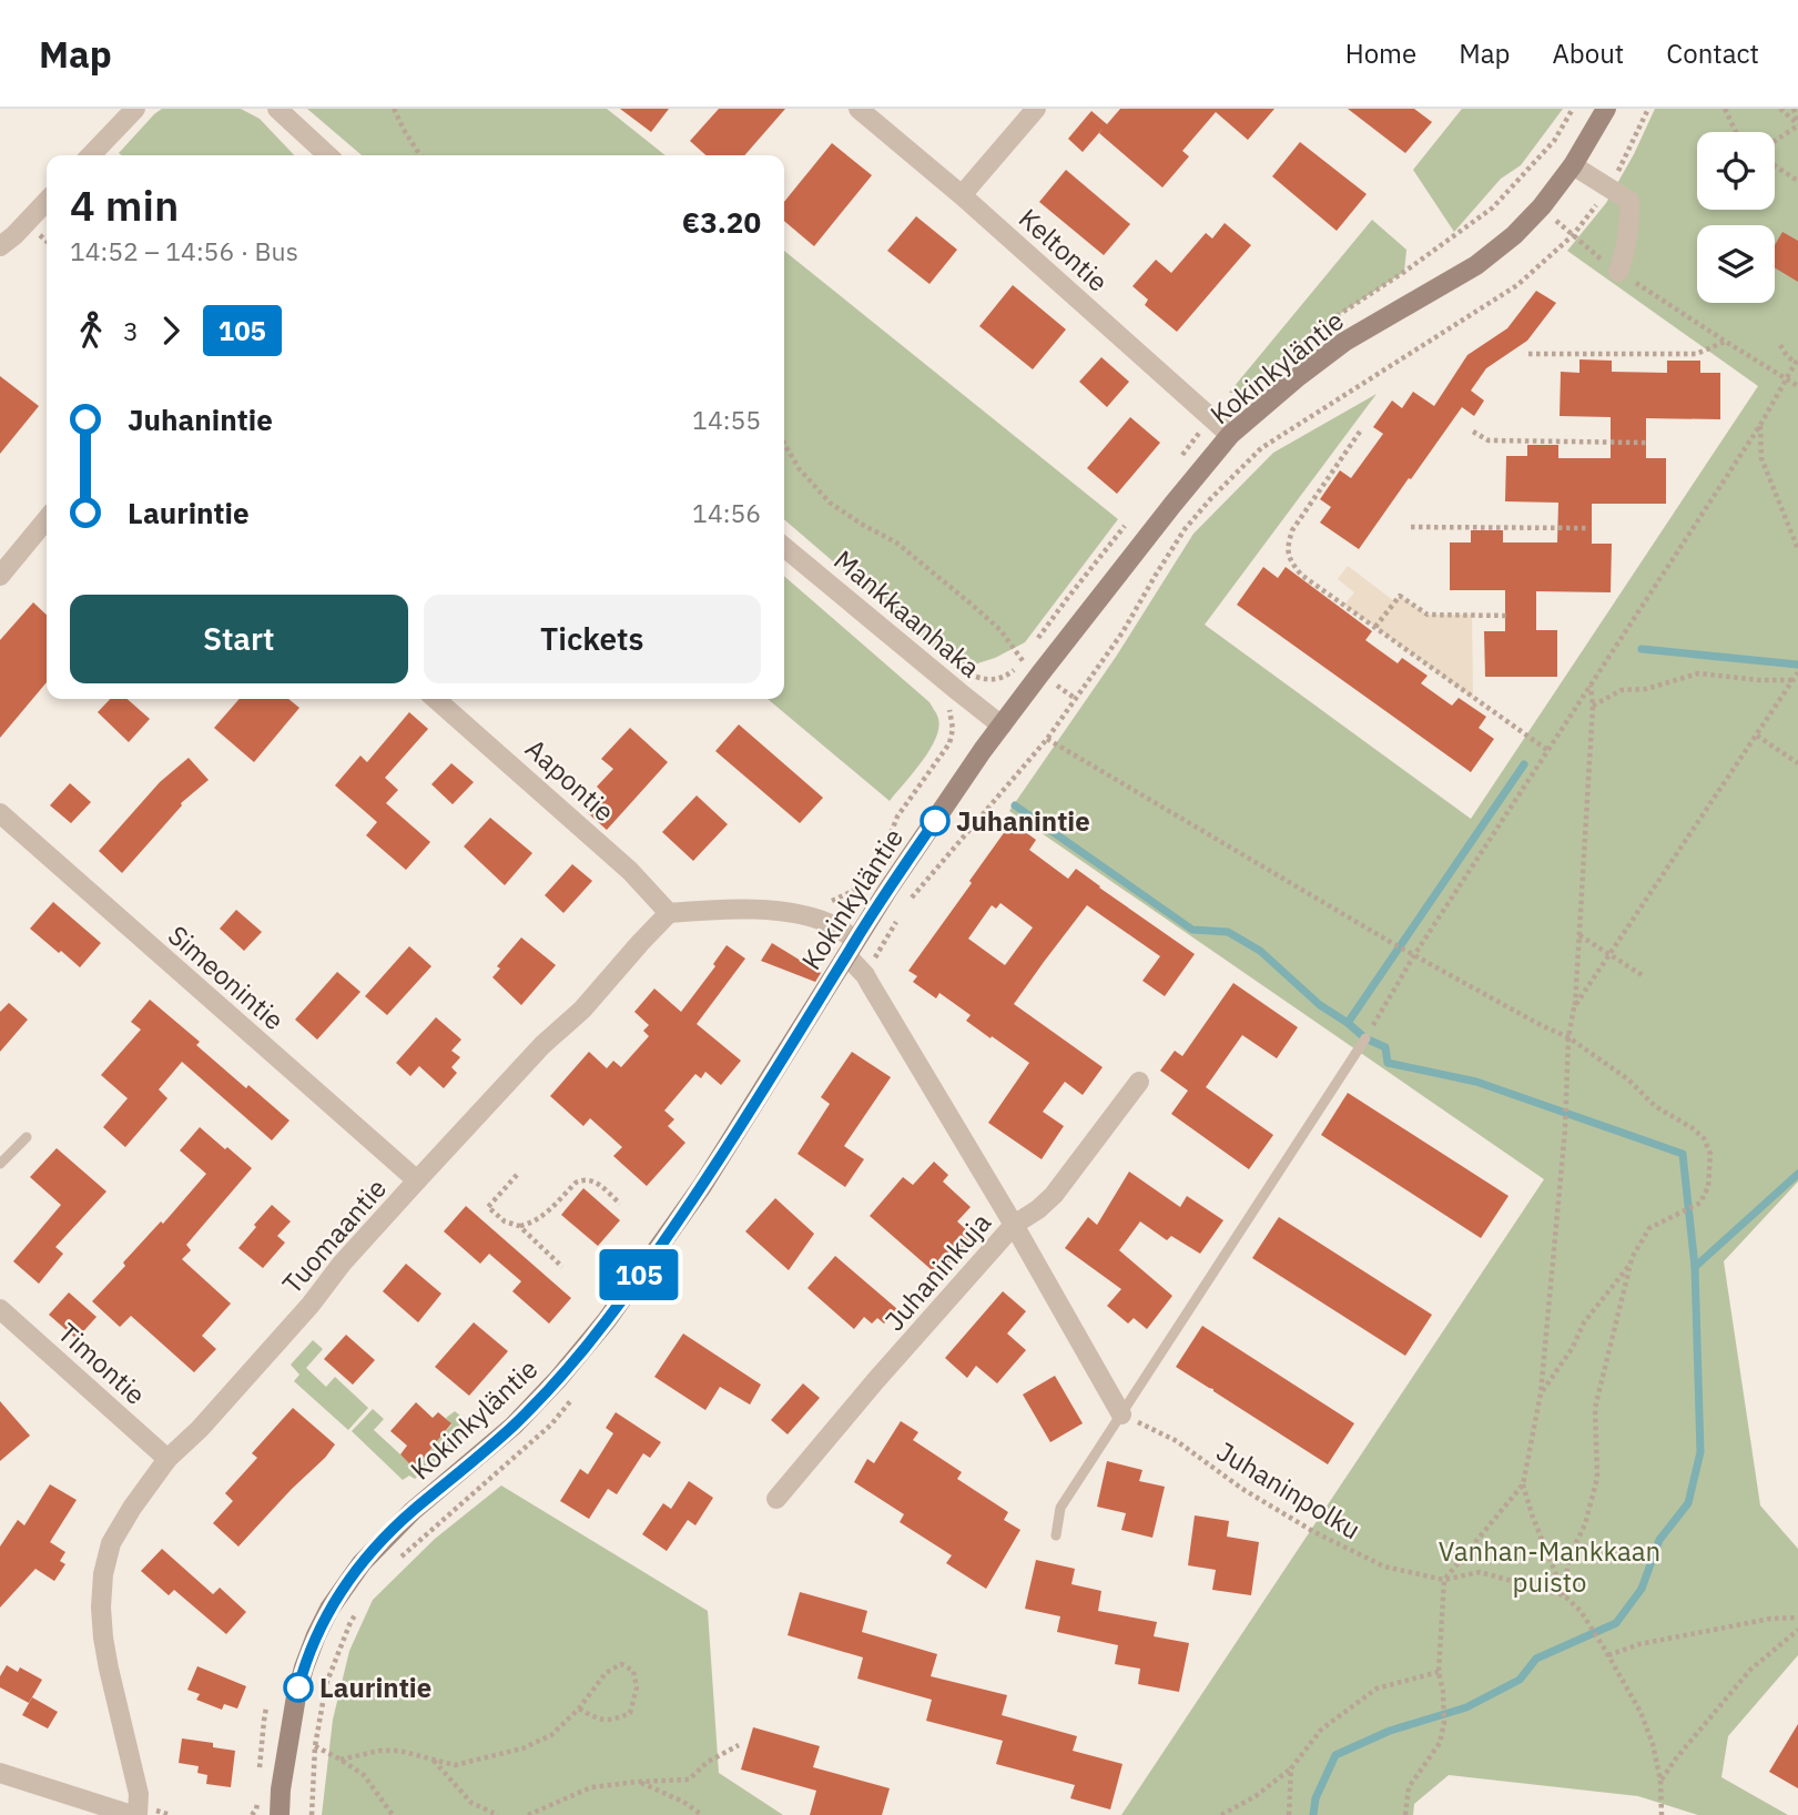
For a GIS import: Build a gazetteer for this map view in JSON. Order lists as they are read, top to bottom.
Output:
{
  "streets": {
    "main road": ["Kokinkyläntie"],
    "street": [
      "Keltontie",
      "Mankkaanhaka",
      "Aapontie",
      "Simeonintie",
      "Tuomaantie",
      "Juhaninkuja",
      "Timontie"
    ],
    "path": ["Juhaninpolku"]
  },
  "crossings": [
    ["Keltontie", "Kokinkyläntie"],
    ["Kokinkyläntie", "Mankkaanhaka"],
    ["Aapontie", "Tuomaantie"],
    ["Simeonintie", "Tuomaantie"],
    ["Tuomaantie", "Timontie"]
  ],
  "parks": ["Vanhan-Mankkaan puisto"],
  "places": ["Juhanintie", "Laurintie"],
  "lines": ["bus line 105"],
  "page": {
    "header": "Map",
    "nav": [
      "Home",
      "Map",
      "About",
      "Contact"
    ],
    "on_map": "105",
    "heading": ["4 min", "14:52 – 14:56 · Bus", "€3.20"],
    "legs": ["3", "105"],
    "list": [
      {
        "name": "Juhanintie",
        "value": "14:55"
      },
      {
        "name": "Laurintie",
        "value": "14:56"
      }
    ],
    "buttons": ["Start", "Tickets"]
  }
}
